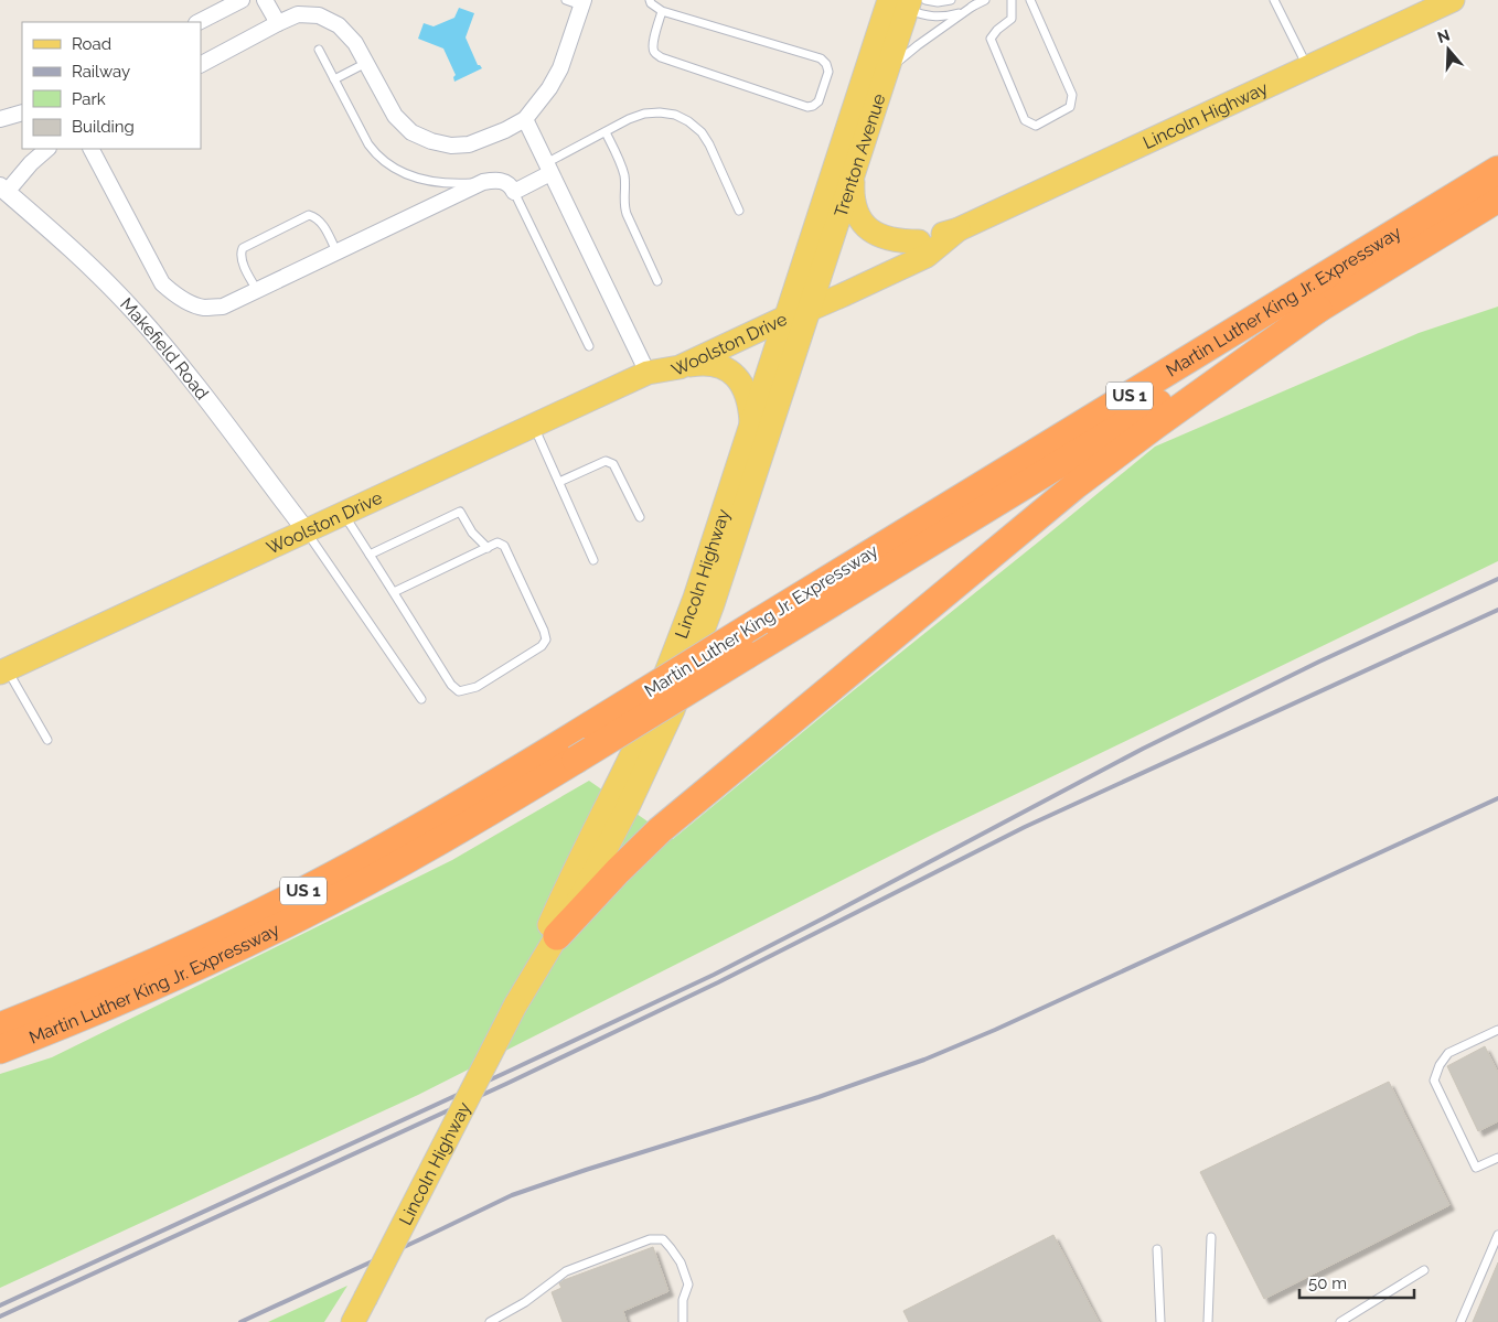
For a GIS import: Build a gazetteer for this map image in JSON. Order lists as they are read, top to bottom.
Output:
{
  "streets": {
    "highway": ["Martin Luther King Jr. Expressway", "US 1"],
    "main road": ["Lincoln Highway", "Trenton Avenue", "Woolston Drive"],
    "street": ["Makefield Road"]
  },
  "crossings": [
    ["Lincoln Highway", "Trenton Avenue"],
    ["Lincoln Highway", "Woolston Drive"],
    ["Trenton Avenue", "Woolston Drive"],
    ["Woolston Drive", "Makefield Road"]
  ],
  "legend": [
    "Road",
    "Railway",
    "Park",
    "Building"
  ],
  "scale_bar": "50 m",
  "north": "top"
}
